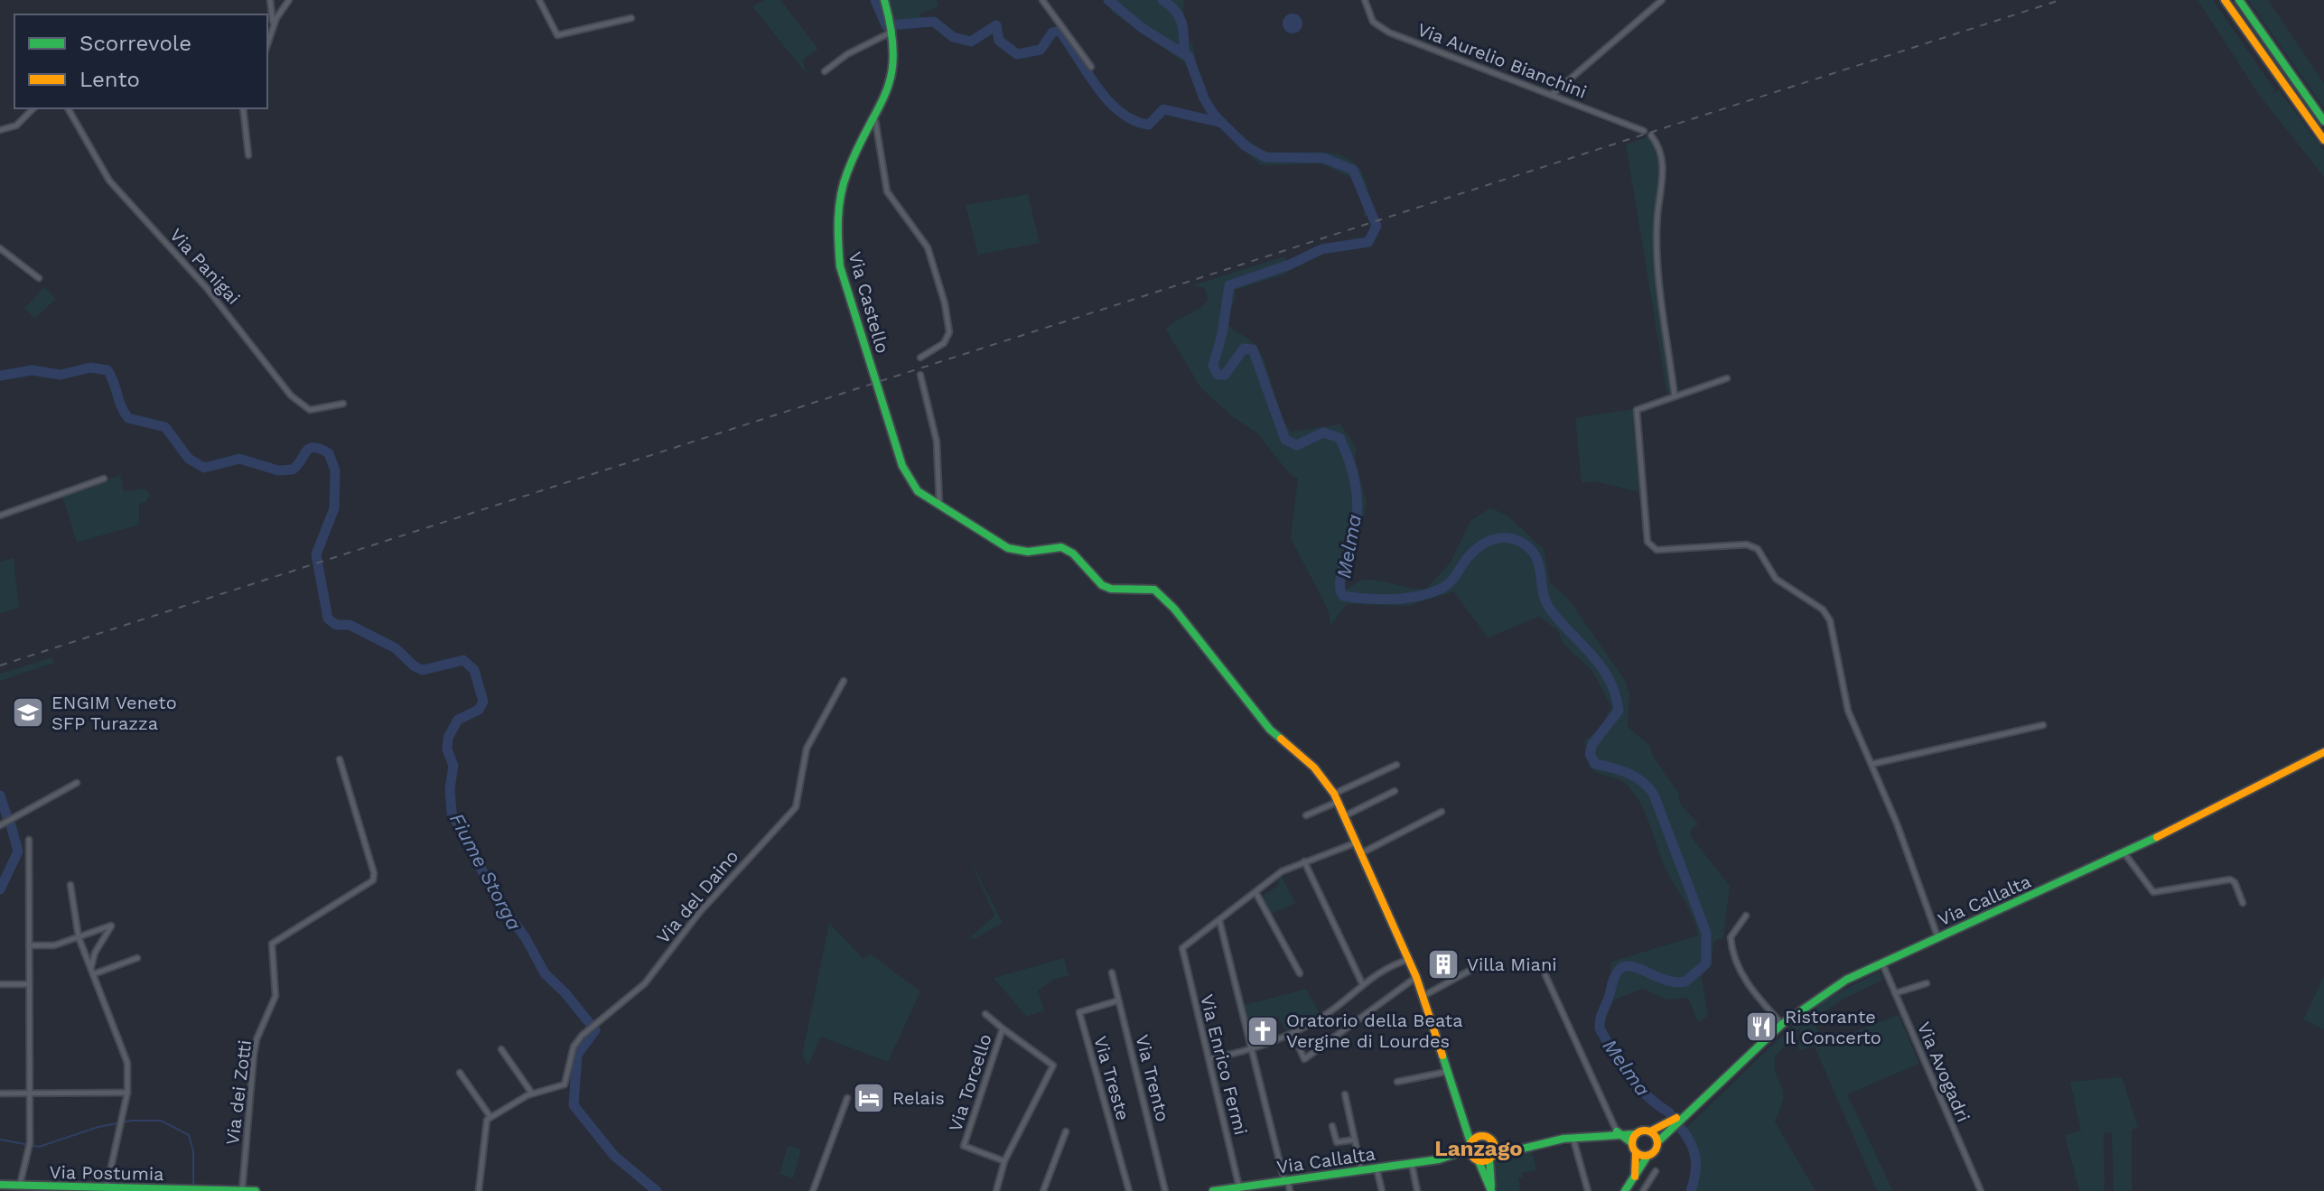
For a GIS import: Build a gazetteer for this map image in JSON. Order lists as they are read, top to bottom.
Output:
{
  "streets": {
    "main road": ["Via Castello", "Via Callalta", "Via Postumia"],
    "street": [
      "Via Aurelio Bianchini",
      "Via Panigai",
      "Via del Daino",
      "Via Enrico Fermi",
      "Via Avogadri",
      "Via Treste",
      "Via Trento",
      "Via Torcello",
      "Via dei Zotti"
    ]
  },
  "crossings": [
    ["Via Callalta", "Via Enrico Fermi"],
    ["Via Callalta", "Via Avogadri"],
    ["Via Treste", "Via Trento"],
    ["Via dei Zotti", "Via Postumia"]
  ],
  "districts": ["Lanzago"],
  "water": ["Melma", "Fiume Storga"],
  "places": {
    "school or university": ["ENGIM Veneto SFP Turazza"],
    "building": ["Villa Miani"],
    "restaurant": ["Ristorante Il Concerto"],
    "church": ["Oratorio della Beata Vergine di Lourdes"],
    "hotel": ["Relais"]
  },
  "legend": ["Scorrevole", "Lento"]
}
